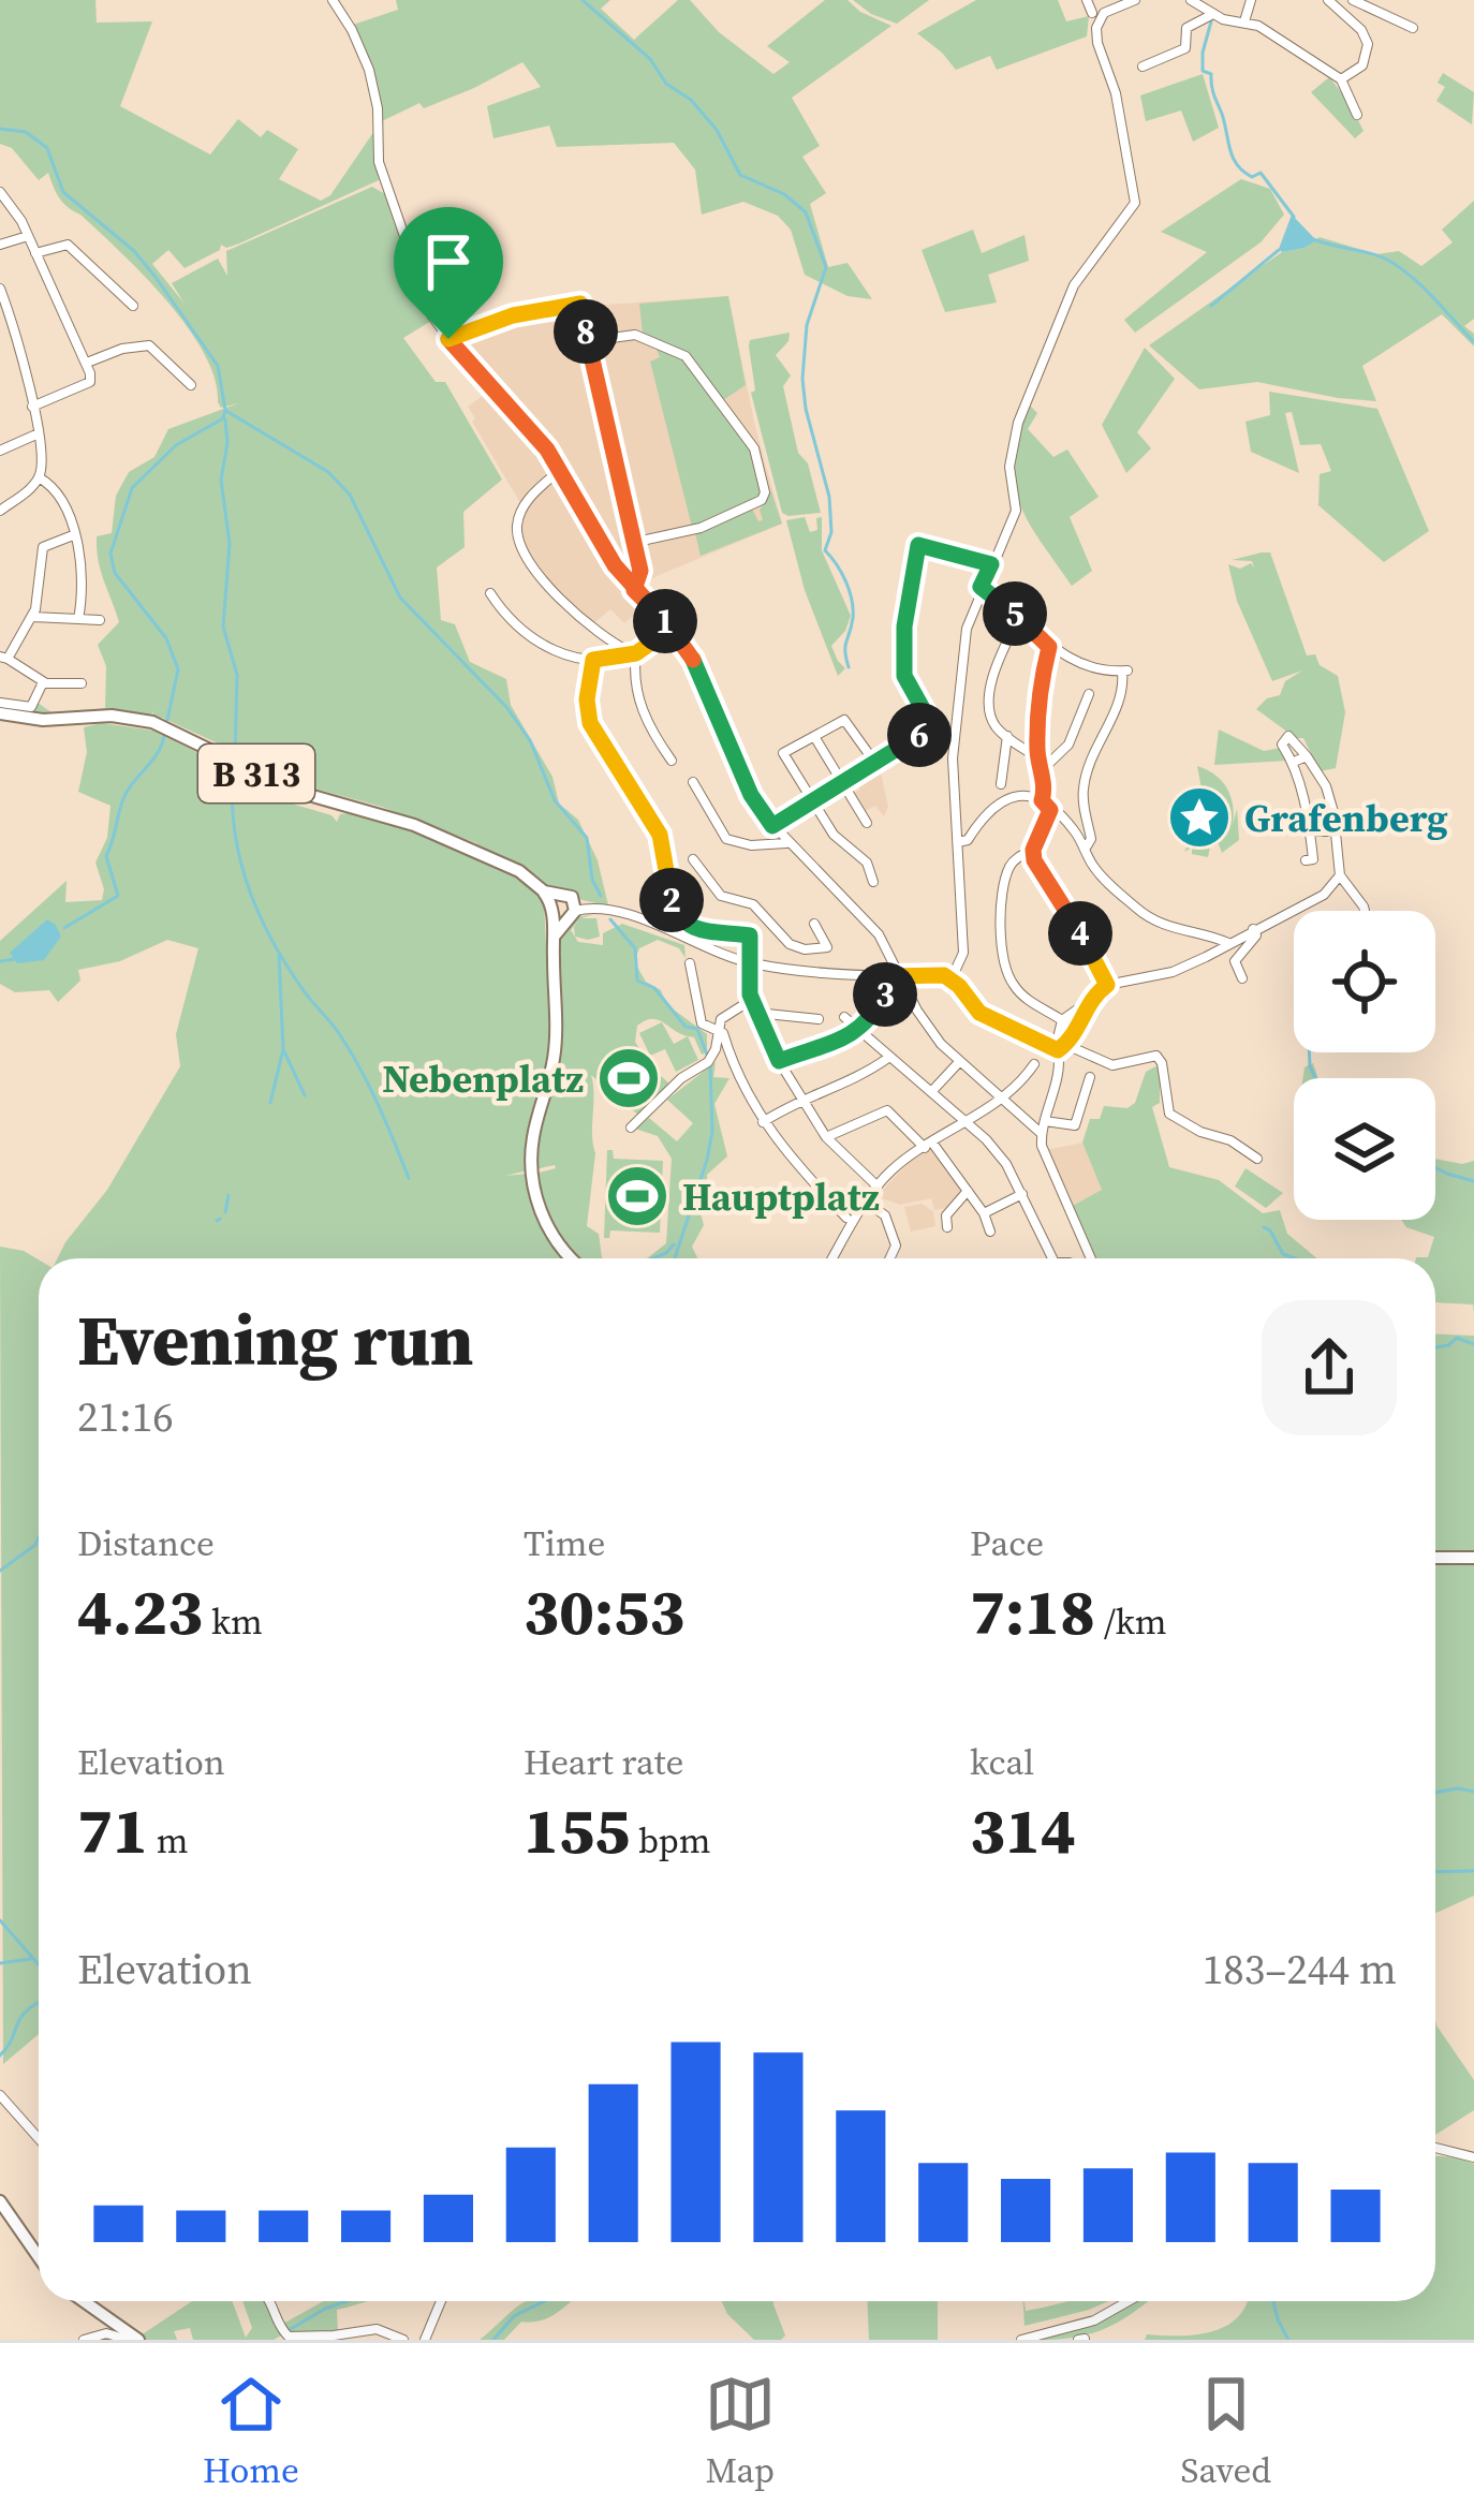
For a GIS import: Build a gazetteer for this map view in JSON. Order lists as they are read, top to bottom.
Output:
{
  "streets": {
    "main road": ["B 313"]
  },
  "places": {
    "place": ["Grafenberg"],
    "sports": ["Nebenplatz", "Hauptplatz"]
  },
  "page": {
    "pins": [
      "8",
      "5",
      "1",
      "6",
      "2",
      "4",
      "3"
    ],
    "heading": ["Evening run", "21:16"],
    "stats": [
      ["Distance", "4.23 km"],
      ["Time", "30:53"],
      ["Pace", "7:18 /km"],
      ["Elevation", "71 m"],
      ["Heart rate", "155 bpm"],
      ["kcal", "314"]
    ],
    "chart": ["Elevation", "183–244 m"],
    "tabs": ["Home", "Map", "Saved"]
  }
}
